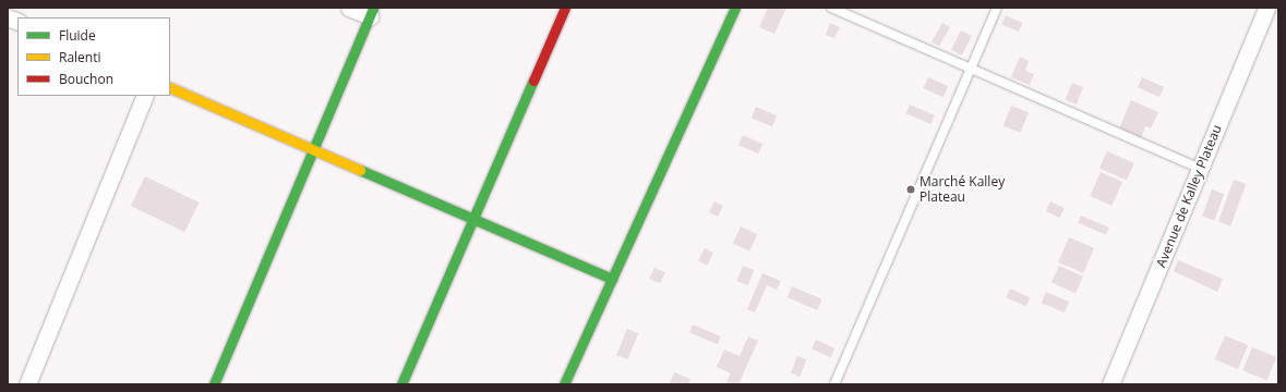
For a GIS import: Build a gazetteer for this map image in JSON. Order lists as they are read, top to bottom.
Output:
{
  "streets": {
    "street": ["Avenue de Kalley Plateau"]
  },
  "places": ["Marché Kalley Plateau"],
  "legend": ["Fluide", "Ralenti", "Bouchon"]
}
